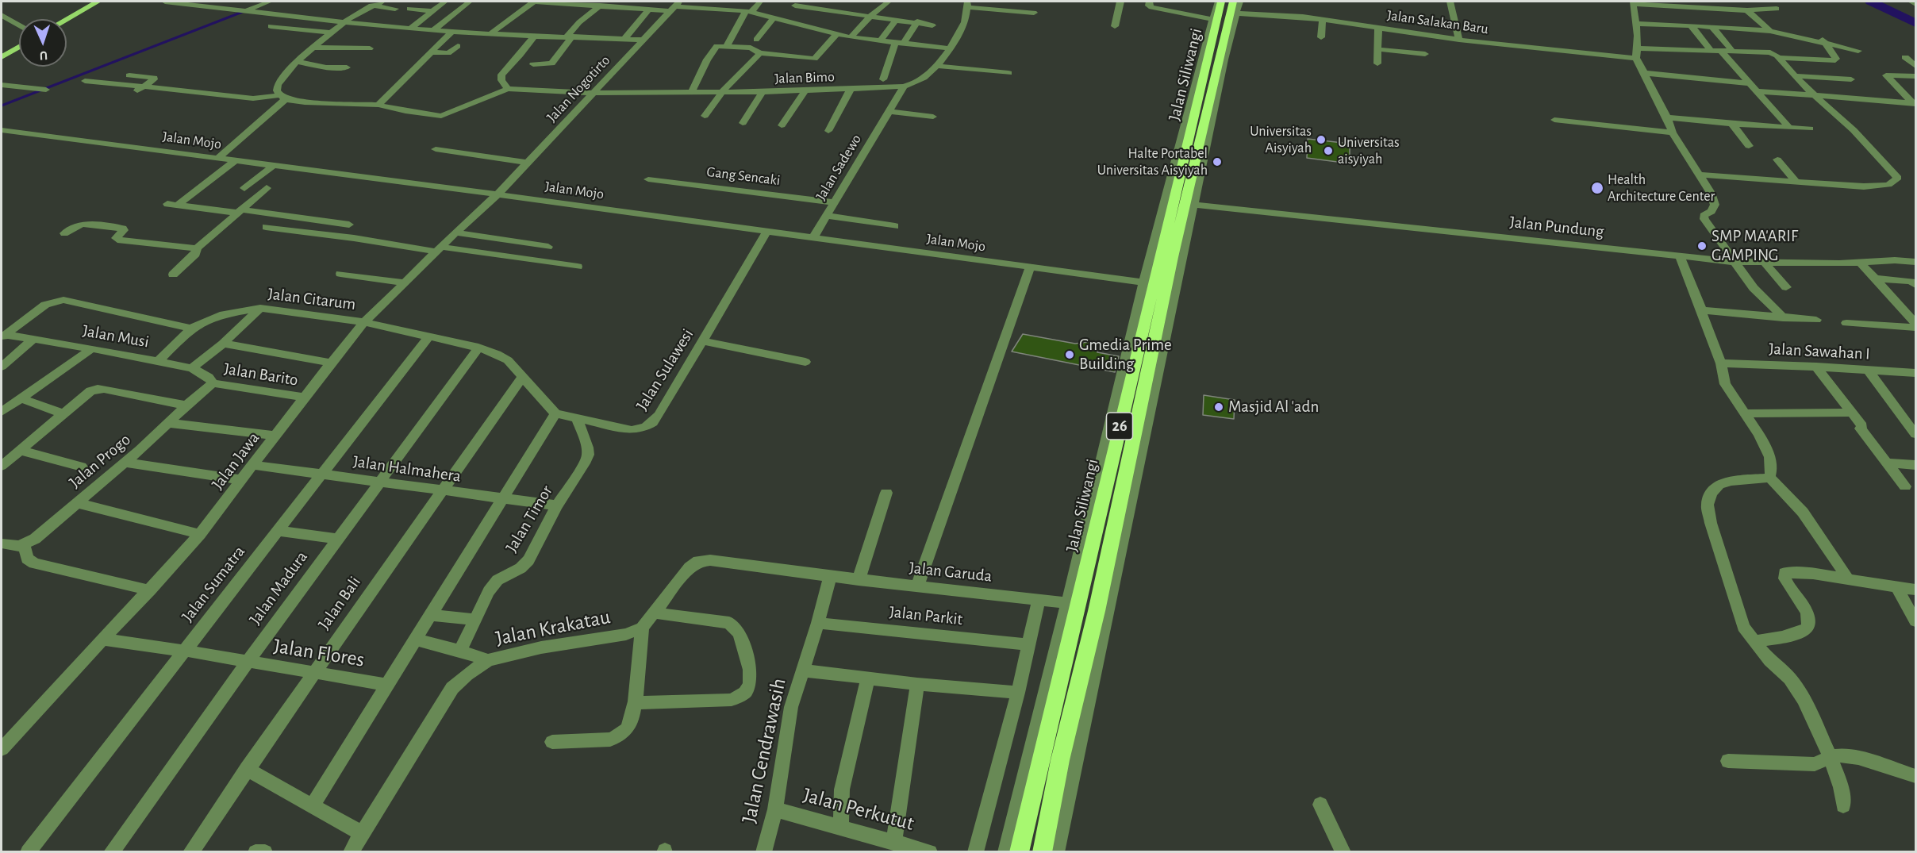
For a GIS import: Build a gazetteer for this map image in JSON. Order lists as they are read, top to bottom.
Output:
{
  "streets": {
    "highway": ["Jalan Siliwangi", "26"],
    "street": [
      "Jalan Salakan Baru",
      "Jalan Bimo",
      "Jalan Nogotirto",
      "Jalan Mojo",
      "Jalan Sadewo",
      "Gang Sencaki",
      "Jalan Pundung",
      "Jalan Citarum",
      "Jalan Musi",
      "Jalan Sawahan I",
      "Jalan Sulawesi",
      "Jalan Barito",
      "Jalan Progo",
      "Jalan Jawa",
      "Jalan Halmahera",
      "Jalan Timor",
      "Jalan Garuda",
      "Jalan Sumatra",
      "Jalan Madura",
      "Jalan Bali",
      "Jalan Parkit",
      "Jalan Krakatau",
      "Jalan Flores",
      "Jalan Cendrawasih",
      "Jalan Perkutut"
    ]
  },
  "crossings": [
    ["Jalan Salakan Baru", "Jalan Siliwangi"],
    ["Jalan Bimo", "Jalan Nogotirto"],
    ["Jalan Bimo", "Jalan Sadewo"],
    ["Jalan Nogotirto", "Jalan Mojo"],
    ["Jalan Nogotirto", "Jalan Jawa"],
    ["Jalan Mojo", "Jalan Sadewo"],
    ["Jalan Mojo", "Jalan Sulawesi"],
    ["Jalan Mojo", "Jalan Jawa"],
    ["Jalan Sadewo", "Gang Sencaki"],
    ["Jalan Citarum", "Jalan Musi"],
    ["Jalan Citarum", "Jalan Jawa"],
    ["Jalan Musi", "Jalan Barito"],
    ["Jalan Musi", "Jalan Progo"],
    ["Jalan Sulawesi", "Jalan Timor"],
    ["Jalan Barito", "Jalan Progo"],
    ["Jalan Barito", "Jalan Jawa"],
    ["Jalan Jawa", "Jalan Halmahera"],
    ["Jalan Jawa", "Jalan Flores"],
    ["Jalan Halmahera", "Jalan Timor"],
    ["Jalan Halmahera", "Jalan Sumatra"],
    ["Jalan Halmahera", "Jalan Madura"],
    ["Jalan Halmahera", "Jalan Bali"],
    ["Jalan Garuda", "Jalan Cendrawasih"],
    ["Jalan Sumatra", "Jalan Flores"],
    ["Jalan Madura", "Jalan Flores"],
    ["Jalan Bali", "Jalan Flores"],
    ["Jalan Parkit", "Jalan Cendrawasih"],
    ["Jalan Cendrawasih", "Jalan Perkutut"]
  ],
  "places": [
    "Universitas Aisyiyah",
    "Universitas aisyiyah",
    "Halte Portabel Universitas Aisyiyah",
    "Health Architecture Center",
    "SMP MA'ARIF GAMPING",
    "Gmedia Prime Building",
    "Masjid Al 'adn"
  ],
  "north": "bottom"
}
